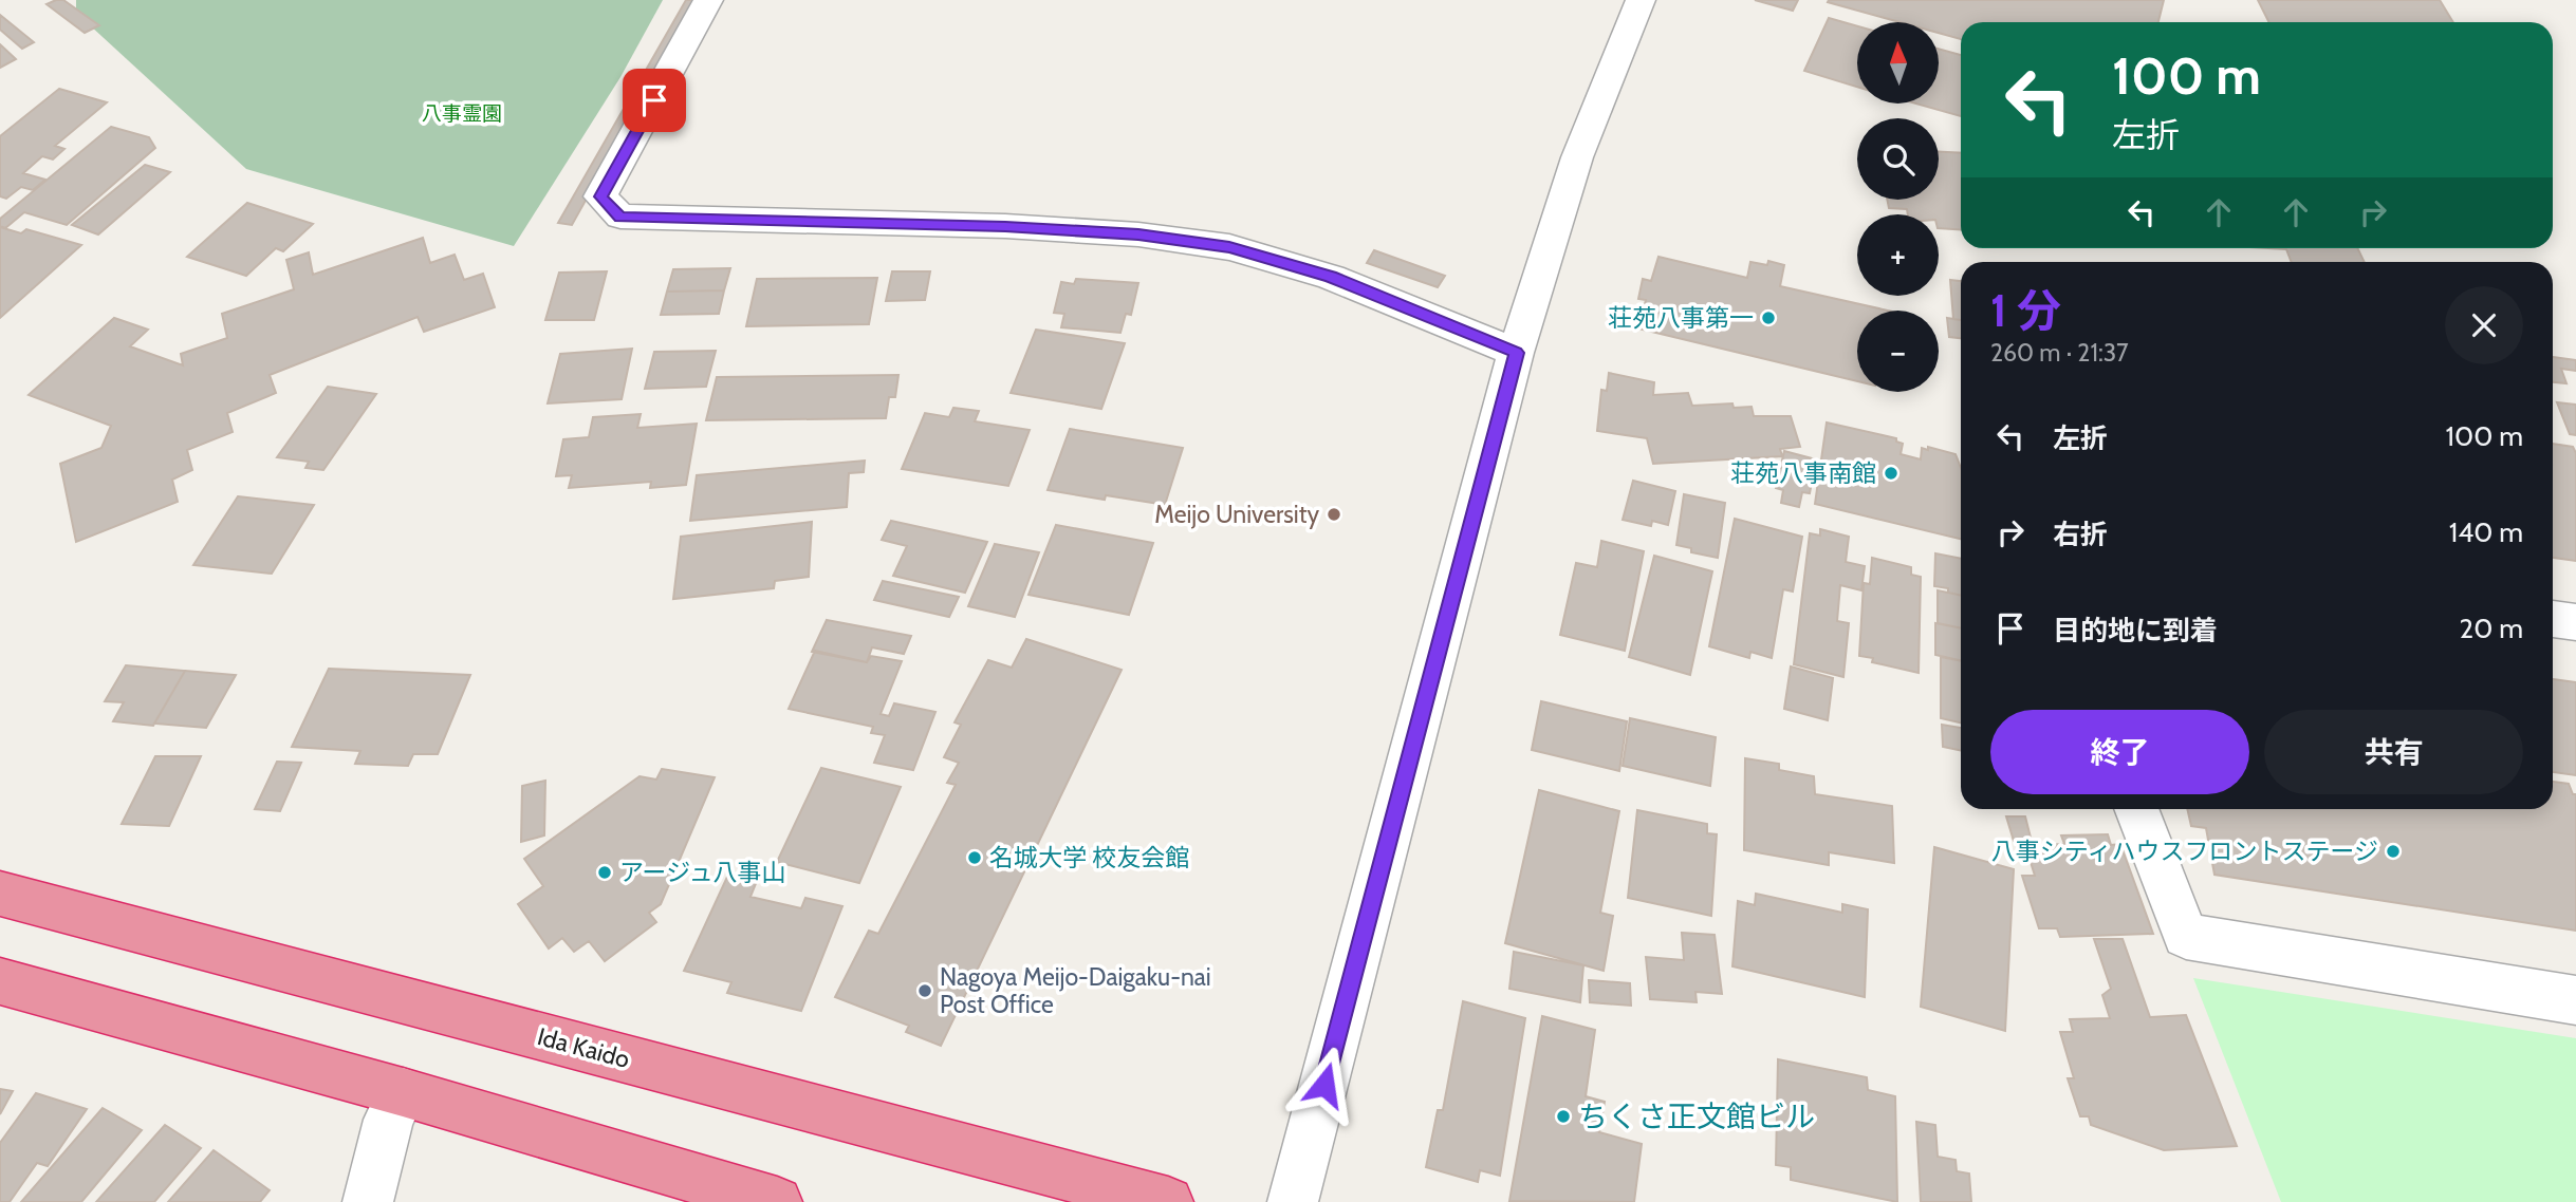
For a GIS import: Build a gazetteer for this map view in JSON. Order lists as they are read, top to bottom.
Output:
{
  "streets": {
    "highway": ["Ida Kaido"]
  },
  "parks": ["八事霊園"],
  "places": [
    "荘苑八事第一",
    "荘苑八事南館",
    "Meijo University",
    "八事シティハウスフロントステージ",
    "名城大学 校友会館",
    "アージュ八事山",
    "Nagoya Meijo-Daigaku-nai Post Office",
    "ちくさ正文館ビル"
  ],
  "north": "top",
  "page": {
    "map_buttons": ["+", "−"],
    "turn": ["100 m", "左折"],
    "heading": ["1 分", "260 m · 21:37"],
    "list": [
      {
        "name": "左折",
        "value": "100 m"
      },
      {
        "name": "右折",
        "value": "140 m"
      },
      {
        "name": "目的地に到着",
        "value": "20 m"
      }
    ],
    "buttons": ["終了", "共有"]
  }
}
